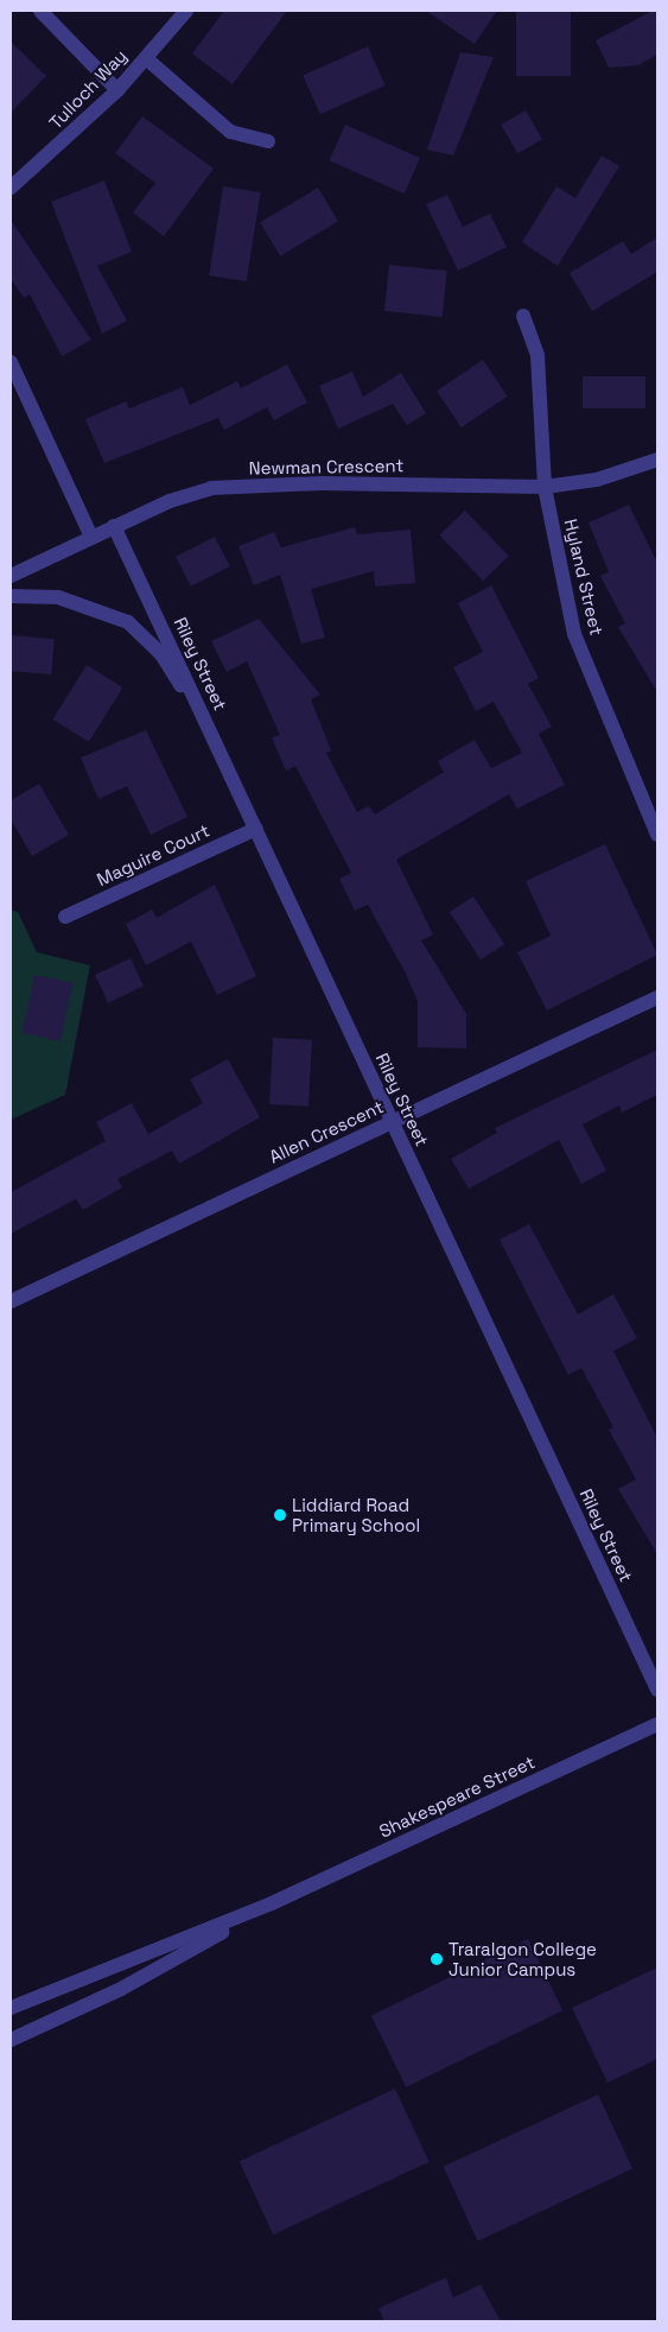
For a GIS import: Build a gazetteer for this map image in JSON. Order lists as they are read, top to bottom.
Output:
{
  "streets": {
    "street": [
      "Tulloch Way",
      "Newman Crescent",
      "Hyland Street",
      "Riley Street",
      "Maguire Court",
      "Allen Crescent",
      "Shakespeare Street"
    ]
  },
  "crossings": [
    ["Newman Crescent", "Hyland Street"],
    ["Newman Crescent", "Riley Street"],
    ["Riley Street", "Maguire Court"],
    ["Riley Street", "Allen Crescent"]
  ],
  "places": ["Liddiard Road Primary School", "Traralgon College Junior Campus"]
}
